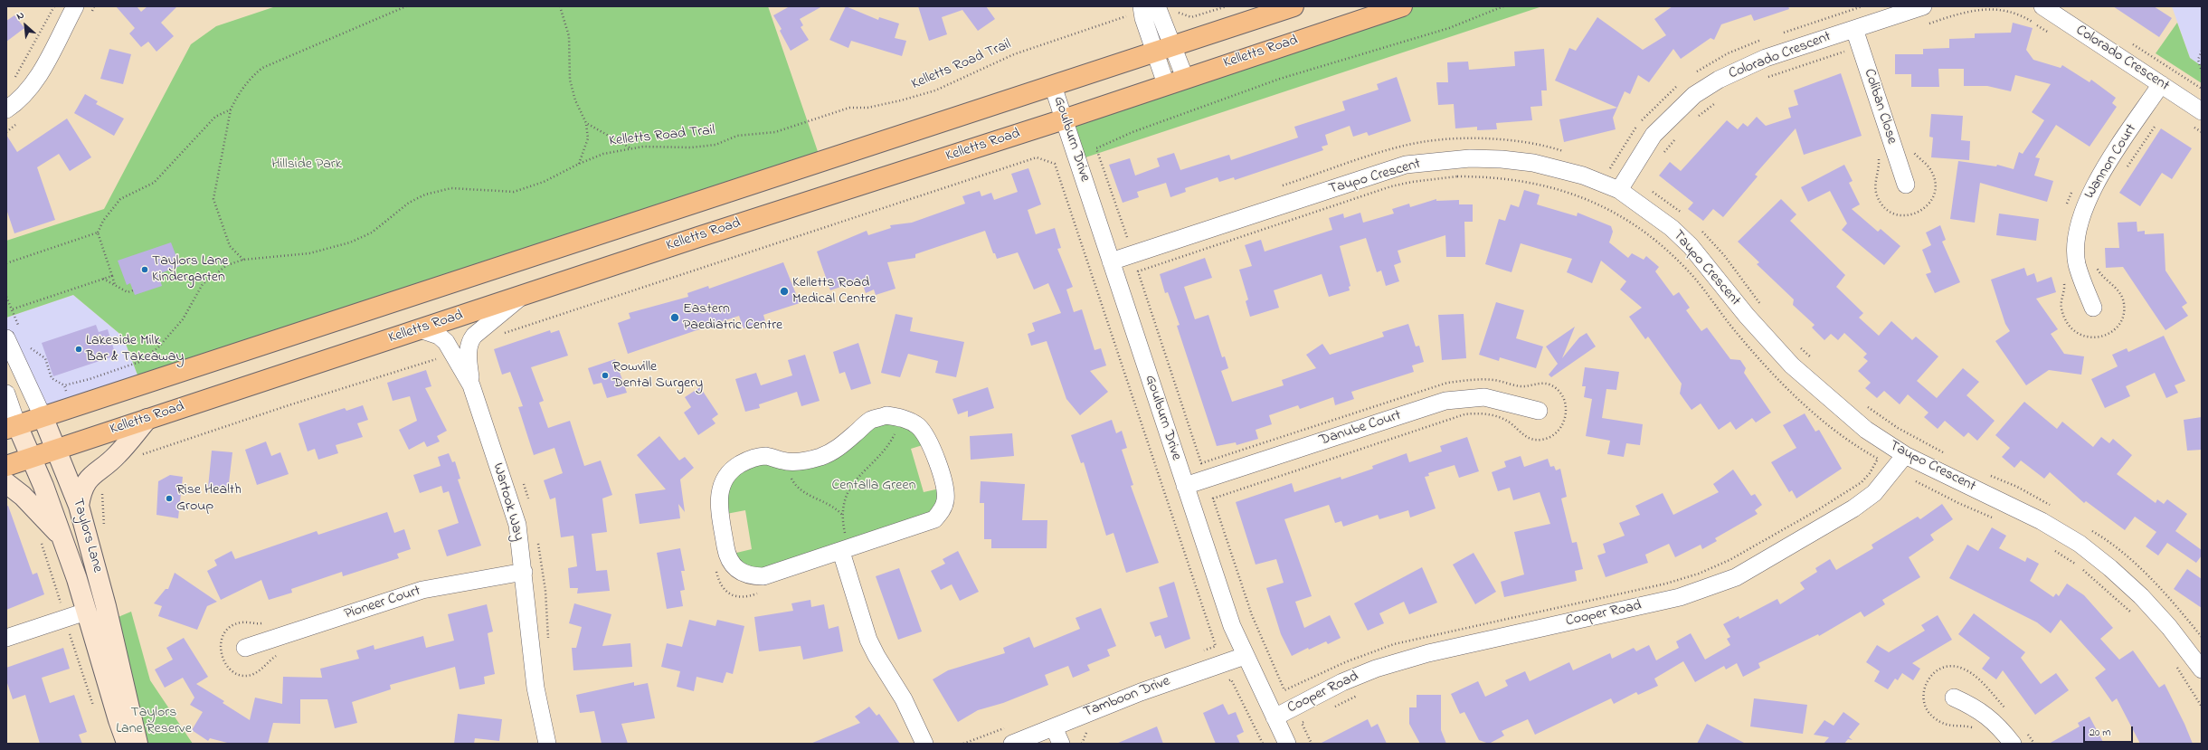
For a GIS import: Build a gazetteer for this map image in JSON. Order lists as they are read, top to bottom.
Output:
{
  "streets": {
    "main road": ["Kelletts Road", "Taylors Lane"],
    "street": [
      "Colorado Crescent",
      "Coliban Close",
      "Goulburn Drive",
      "Wannon Court",
      "Taupo Crescent",
      "Danube Court",
      "Wartook Way",
      "Pioneer Court",
      "Cooper Road",
      "Tamboon Drive"
    ],
    "path": ["Kelletts Road Trail"]
  },
  "crossings": [
    ["Kelletts Road", "Goulburn Drive"],
    ["Kelletts Road", "Wartook Way"],
    ["Kelletts Road", "Taylors Lane"],
    ["Colorado Crescent", "Coliban Close"],
    ["Colorado Crescent", "Wannon Court"],
    ["Colorado Crescent", "Taupo Crescent"],
    ["Goulburn Drive", "Taupo Crescent"],
    ["Goulburn Drive", "Danube Court"],
    ["Goulburn Drive", "Cooper Road"],
    ["Goulburn Drive", "Tamboon Drive"],
    ["Taupo Crescent", "Cooper Road"],
    ["Wartook Way", "Pioneer Court"]
  ],
  "parks": ["Hillside Park", "Centalla Green", "Taylors Lane Reserve"],
  "places": [
    "Taylors Lane Kindergarten",
    "Kelletts Road Medical Centre",
    "Eastern Paediatric Centre",
    "Lakeside Milk Bar & Takeaway",
    "Rowville Dental Surgery",
    "Rise Health Group"
  ],
  "scale_bar": "20 m",
  "north": "top left"
}
